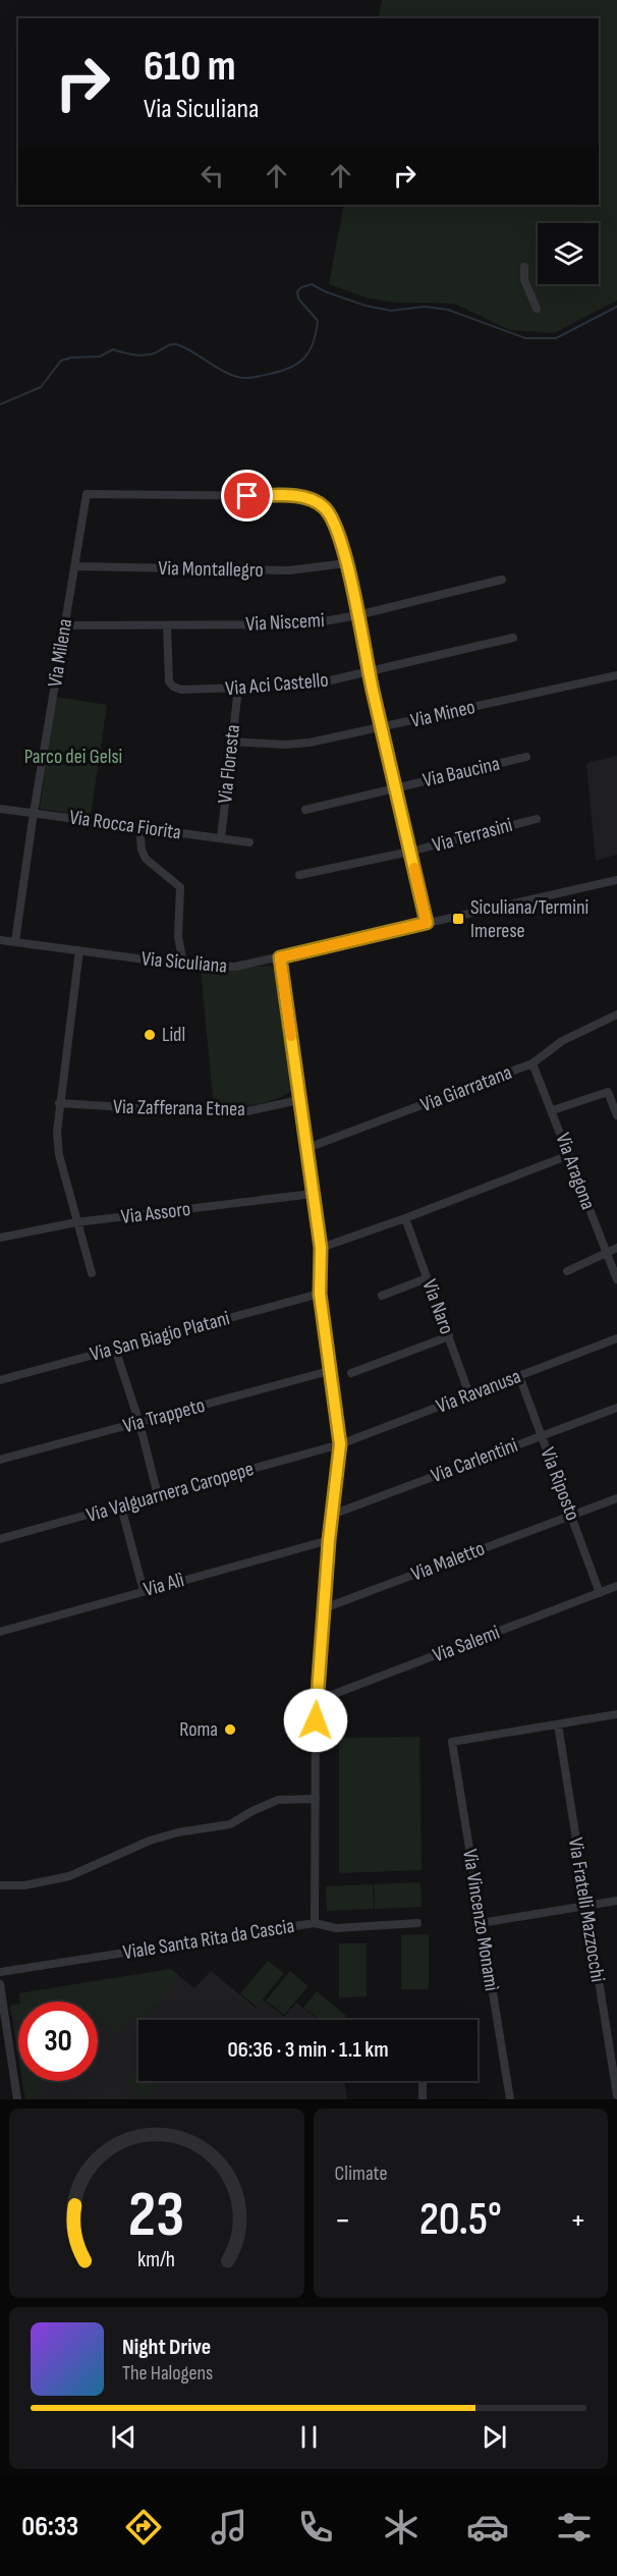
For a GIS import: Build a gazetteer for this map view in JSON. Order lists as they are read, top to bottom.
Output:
{
  "streets": {
    "street": [
      "Via Montallegro",
      "Via Niscemi",
      "Via Milena",
      "Via Aci Castello",
      "Via Mineo",
      "Via Floresta",
      "Via Baucina",
      "Via Rocca Fiorita",
      "Via Terrasini",
      "Via Siculiana",
      "Via Giarratana",
      "Via Zafferana Etnea",
      "Via Aragona",
      "Via Assoro",
      "Via Naro",
      "Via San Biagio Platani",
      "Via Ravanusa",
      "Via Trappeto",
      "Via Carlentini",
      "Via Riposto",
      "Via Valguarnera Caropepe",
      "Via Maletto",
      "Via Alì",
      "Via Salemi",
      "Via Fratelli Mazzocchi",
      "Via Vincenzo Monamì",
      "Viale Santa Rita da Cascia"
    ]
  },
  "crossings": [
    ["Via Montallegro", "Via Milena"],
    ["Via Niscemi", "Via Milena"],
    ["Via Niscemi", "Via Aci Castello"],
    ["Via Milena", "Via Rocca Fiorita"],
    ["Via Milena", "Via Siculiana"],
    ["Via Aci Castello", "Via Floresta"],
    ["Via Mineo", "Via Floresta"],
    ["Via Floresta", "Via Rocca Fiorita"],
    ["Via Giarratana", "Via Aragona"],
    ["Via Naro", "Via Ravanusa"],
    ["Via Ravanusa", "Via Riposto"],
    ["Via Ravanusa", "Via Valguarnera Caropepe"],
    ["Via Carlentini", "Via Riposto"],
    ["Via Riposto", "Via Maletto"],
    ["Via Riposto", "Via Salemi"],
    ["Via Fratelli Mazzocchi", "Via Vincenzo Monamì"]
  ],
  "parks": ["Parco dei Gelsi"],
  "places": {
    "transit": ["Siculiana/Termini Imerese"],
    "other": ["Lidl", "Roma"]
  },
  "page": {
    "turn": ["610 m", "Via Siculiana"],
    "limit": "30",
    "trip": "06:36 · 3 min · 1.1 km",
    "tile": "Climate",
    "heat": ["−", "20.5°", "+"],
    "song": ["Night Drive", "The Halogens"],
    "tabs": "06:33",
    "gauge": ["23", "km/h"]
  }
}
